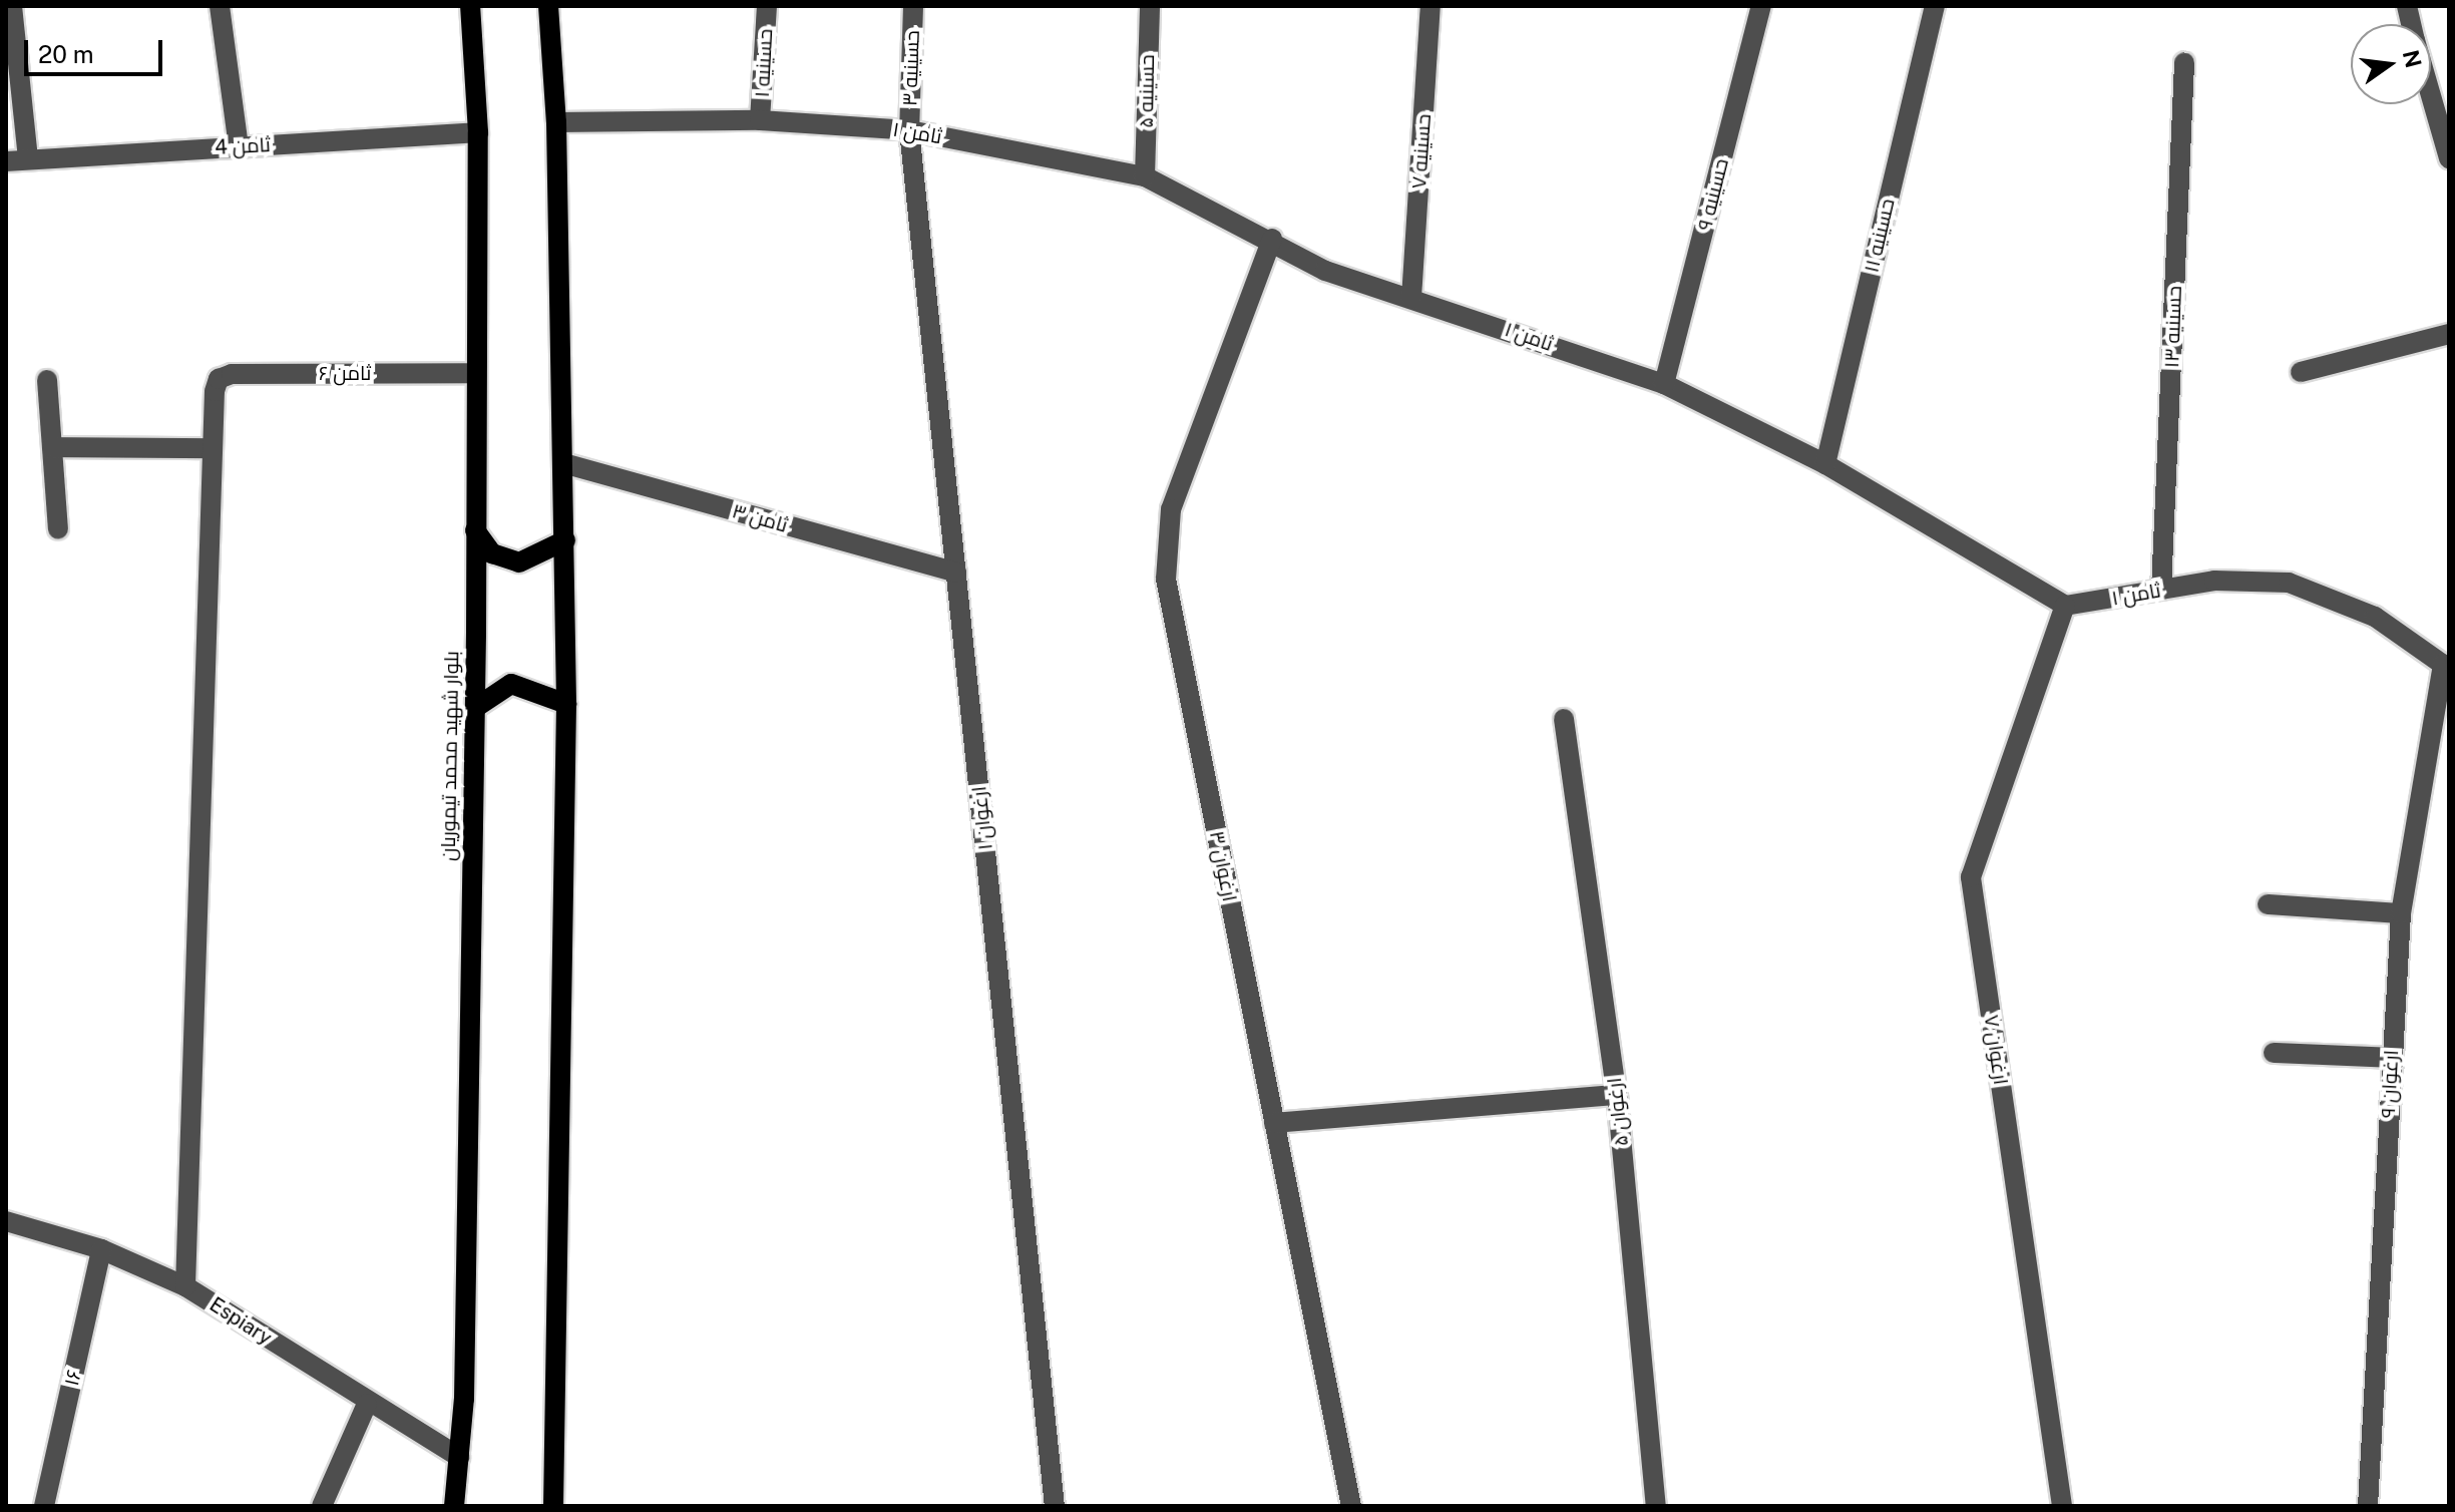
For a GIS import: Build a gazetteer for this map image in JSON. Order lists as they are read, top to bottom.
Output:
{
  "streets": {
    "main road": ["بلوار شهید محمد تیموریان"],
    "street": [
      "حسینیه ۱",
      "حسینیه ۳",
      "حسینیه ۵",
      "ثامن ۱",
      "ثامن 4",
      "حسینیه ۷",
      "حسینیه ۹",
      "حسینیه ۱۱",
      "حسینیه ۱۳",
      "ثامن ۶",
      "ثامن ۳",
      "ارغوان ۱",
      "ارغوان ۳",
      "ارغوان ۷",
      "ارغوان ۹",
      "ارغوان ۵",
      "Espiary",
      "۱۶"
    ]
  },
  "crossings": [
    ["حسینیه ۱", "ثامن ۱"],
    ["حسینیه ۳", "ثامن ۱"],
    ["حسینیه ۳", "ارغوان ۱"],
    ["حسینیه ۵", "ثامن ۱"],
    ["ثامن ۱", "حسینیه ۷"],
    ["ثامن ۱", "حسینیه ۹"],
    ["ثامن ۱", "حسینیه ۱۱"],
    ["ثامن ۱", "حسینیه ۱۳"],
    ["ثامن ۱", "ارغوان ۱"],
    ["ثامن ۱", "ارغوان ۳"],
    ["ثامن ۱", "ارغوان ۷"],
    ["ثامن ۱", "ارغوان ۹"],
    ["ثامن 4", "بلوار شهید محمد تیموریان"],
    ["ثامن ۶", "بلوار شهید محمد تیموریان"],
    ["ثامن ۳", "ارغوان ۱"],
    ["بلوار شهید محمد تیموریان", "Espiary"],
    ["Espiary", "۱۶"]
  ],
  "scale_bar": "20 m",
  "north": "right"
}
